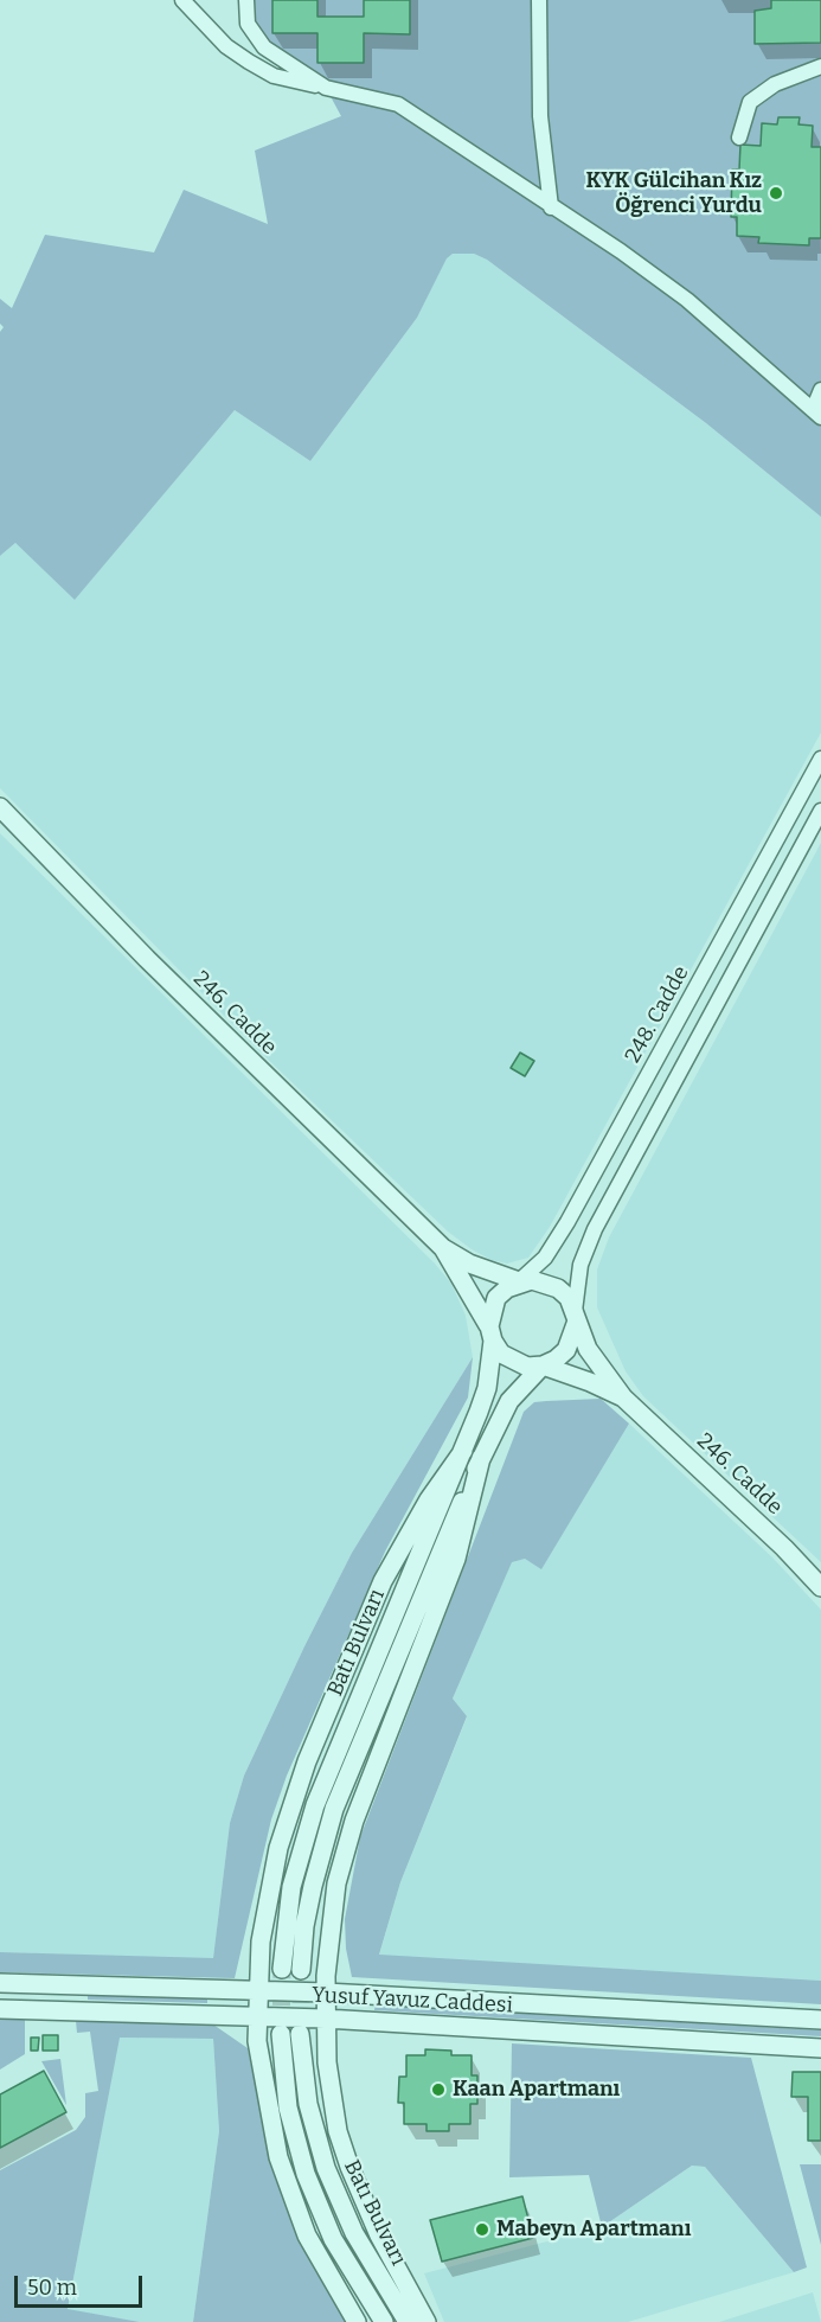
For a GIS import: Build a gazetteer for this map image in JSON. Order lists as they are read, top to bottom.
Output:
{
  "streets": {
    "street": [
      "246. Cadde",
      "248. Cadde",
      "Batı Bulvarı",
      "Yusuf Yavuz Caddesi"
    ]
  },
  "crossings": [
    ["246. Cadde", "248. Cadde"],
    ["246. Cadde", "Batı Bulvarı"],
    ["248. Cadde", "Batı Bulvarı"]
  ],
  "places": ["KYK Gülcihan Kız Öğrenci Yurdu", "Kaan Apartmanı", "Mabeyn Apartmanı"],
  "scale_bar": "50 m"
}
